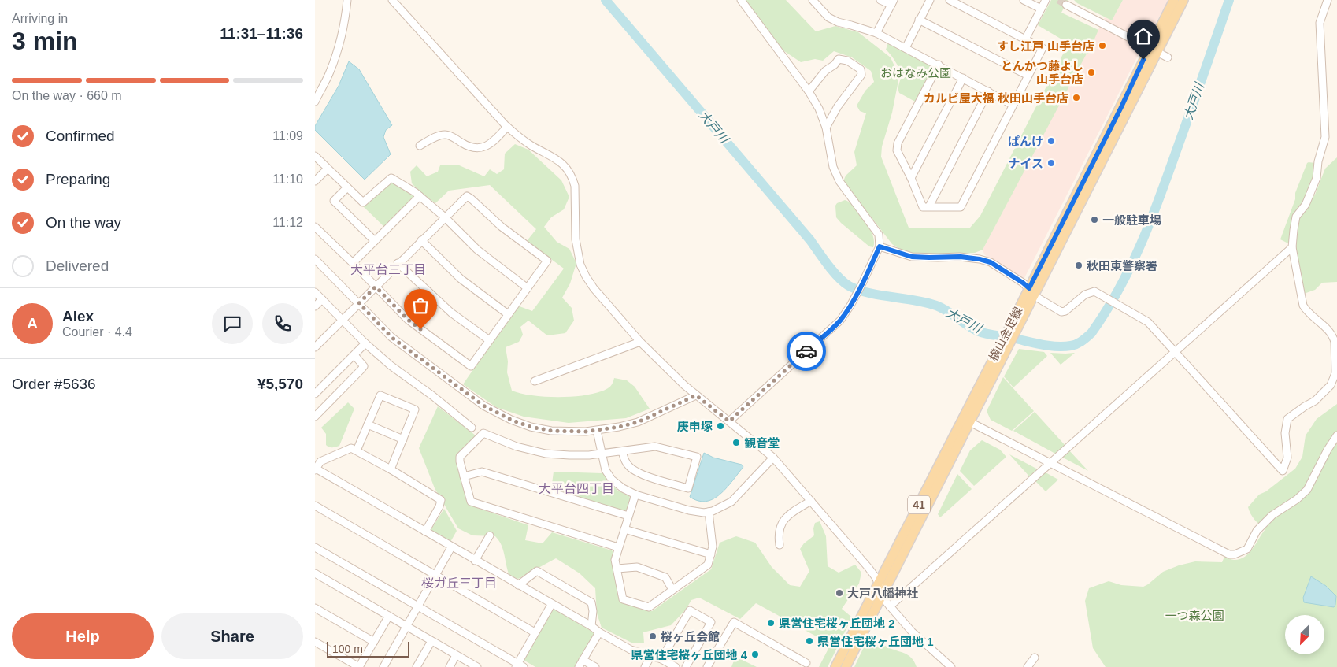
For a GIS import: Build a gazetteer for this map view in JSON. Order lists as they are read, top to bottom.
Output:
{
  "streets": {
    "main road": ["横山金足線", "41"]
  },
  "districts": ["大平台三丁目", "大平台四丁目", "桜ガ丘三丁目"],
  "water": ["大戸川"],
  "parks": ["おはなみ公園", "一つ森公園"],
  "places": [
    "すし江戸 山手台店",
    "とんかつ藤よし 山手台店",
    "カルビ屋大福 秋田山手台店",
    "ぱんけ",
    "ナイス",
    "一般駐車場",
    "秋田東警察署",
    "庚申塚",
    "観音堂",
    "大戸八幡神社",
    "県営住宅桜ヶ丘団地 2",
    "桜ヶ丘会館",
    "県営住宅桜ヶ丘団地 1",
    "県営住宅桜ヶ丘団地 4"
  ],
  "scale_bar": "100 m",
  "north": "bottom left",
  "page": {
    "heading": ["3 min", "Arriving in", "11:31–11:36"],
    "panel": [
      "Alex",
      "Courier · 4.4",
      "Order #5636",
      "¥5,570"
    ],
    "bar": "On the way · 660 m",
    "list": [
      ["Confirmed", "11:09"],
      ["Preparing", "11:10"],
      ["On the way", "11:12"],
      "Delivered"
    ],
    "round": "A",
    "buttons": ["Help", "Share"],
    "scale": "100 m"
  }
}
